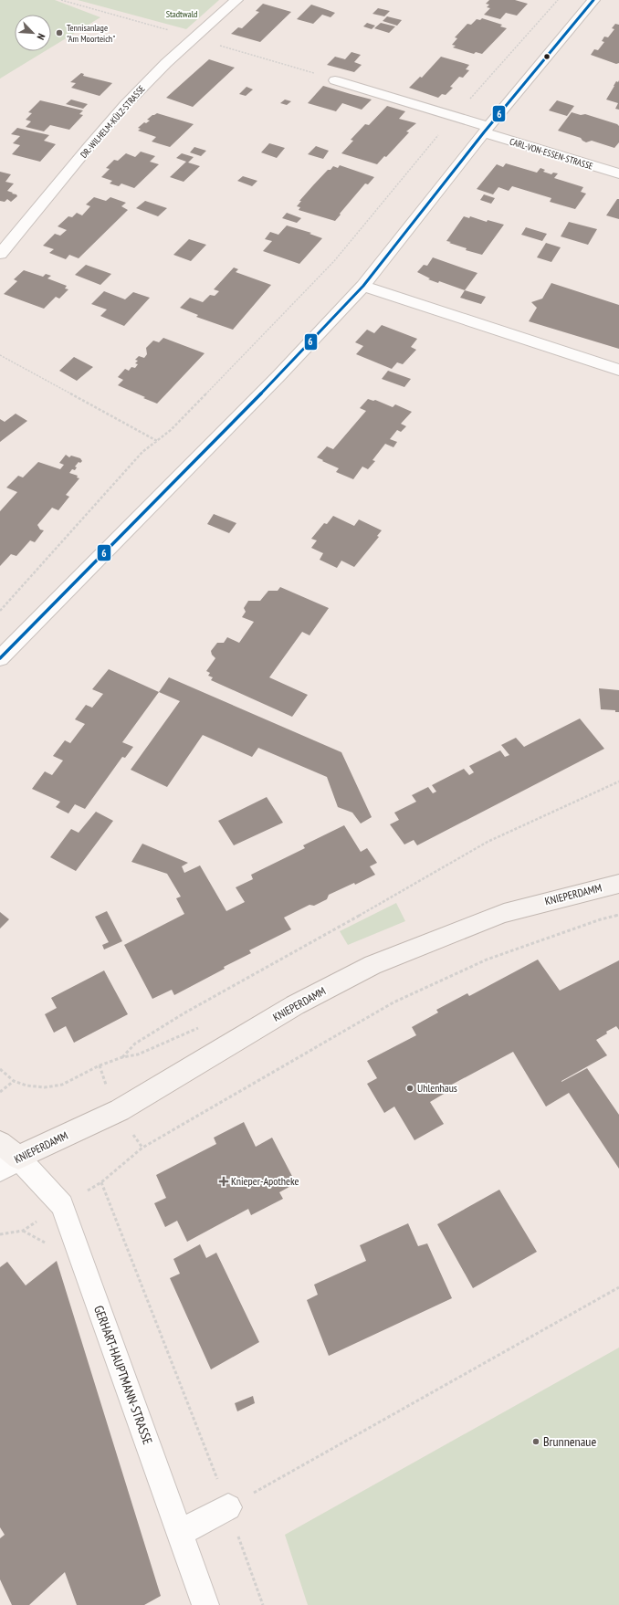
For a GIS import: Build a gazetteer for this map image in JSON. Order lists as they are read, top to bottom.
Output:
{
  "streets": {
    "main road": ["KNIEPERDAMM"],
    "street": ["DR.-WILHELM-KÜLZ-STRASSE", "CARL-VON-ESSEN-STRASSE", "GERHART-HAUPTMANN-STRASSE"]
  },
  "crossings": [
    ["KNIEPERDAMM", "GERHART-HAUPTMANN-STRASSE"]
  ],
  "parks": ["Stadtwald"],
  "places": {
    "other": ["Tennisanlage \"Am Moorteich\"", "Uhlenhaus", "Brunnenaue"],
    "health": ["Knieper-Apotheke"]
  },
  "lines": ["transit line 6"],
  "north": "bottom right"
}
